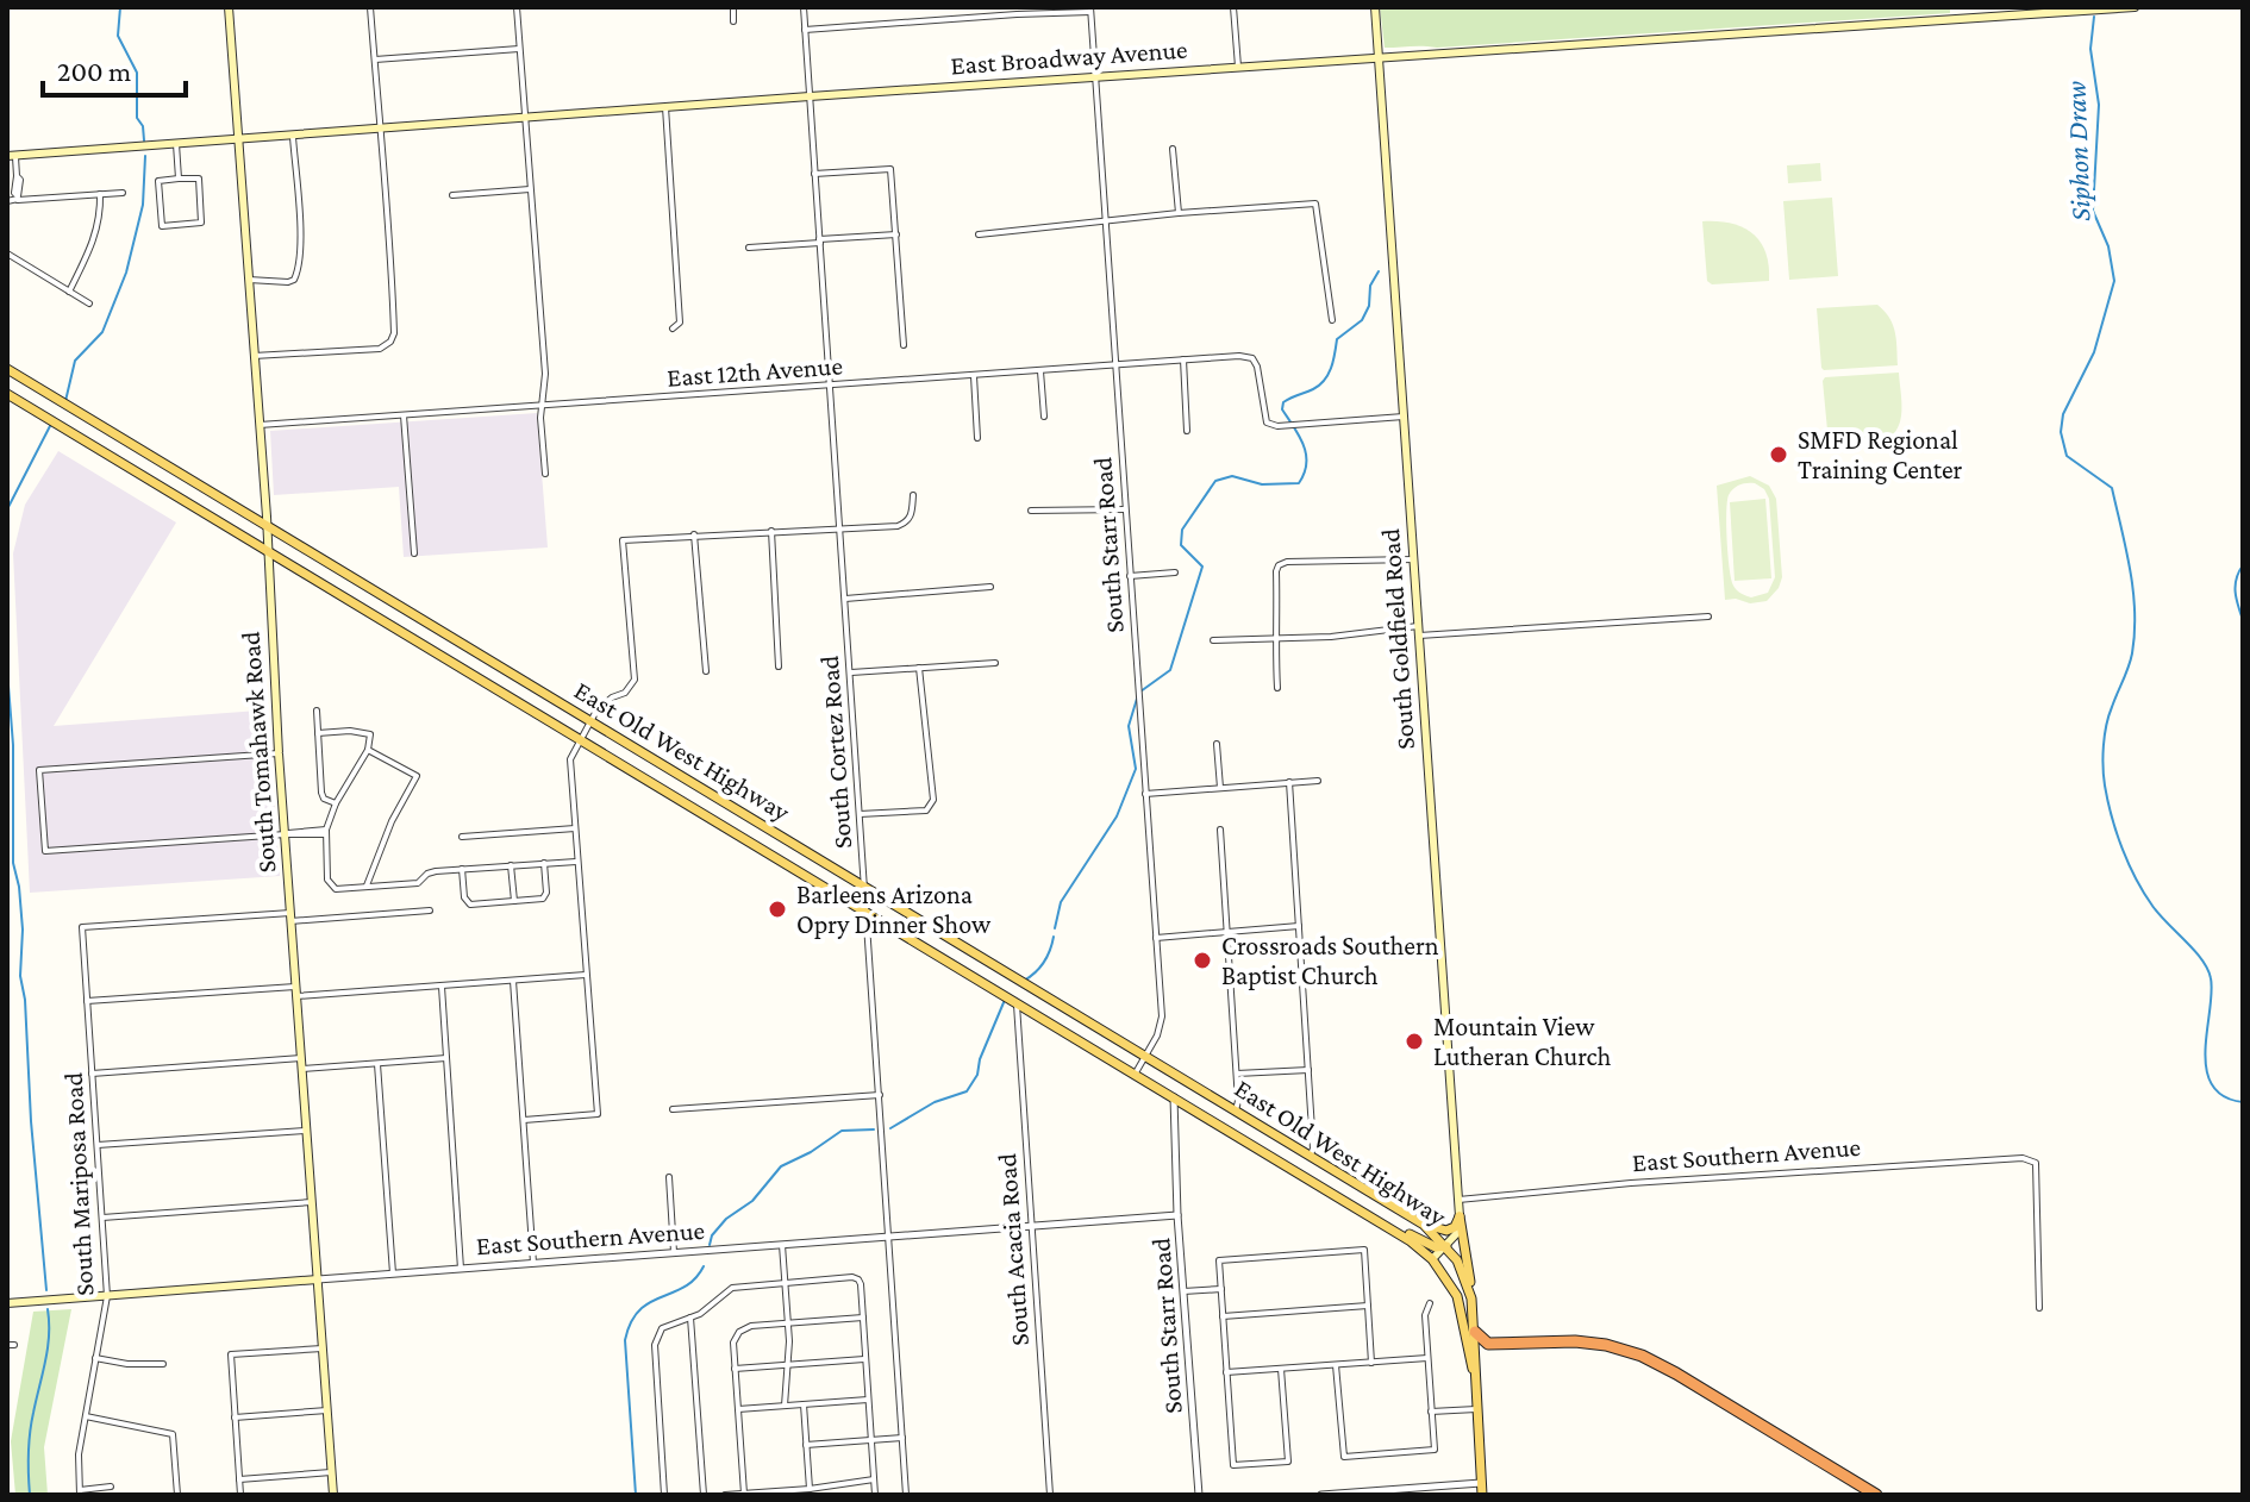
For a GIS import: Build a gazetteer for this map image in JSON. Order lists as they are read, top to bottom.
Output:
{
  "streets": {
    "main road": [
      "East Broadway Avenue",
      "South Goldfield Road",
      "East Old West Highway",
      "South Tomahawk Road",
      "East Southern Avenue"
    ],
    "street": [
      "East 12th Avenue",
      "South Starr Road",
      "South Cortez Road",
      "South Mariposa Road",
      "South Acacia Road"
    ]
  },
  "crossings": [
    ["East Broadway Avenue", "South Starr Road"],
    ["East Broadway Avenue", "South Goldfield Road"],
    ["East Broadway Avenue", "South Tomahawk Road"],
    ["East Broadway Avenue", "South Cortez Road"],
    ["East 12th Avenue", "South Starr Road"],
    ["East 12th Avenue", "South Goldfield Road"],
    ["East 12th Avenue", "South Tomahawk Road"],
    ["East 12th Avenue", "South Cortez Road"],
    ["South Starr Road", "East Old West Highway"],
    ["South Starr Road", "East Southern Avenue"],
    ["South Goldfield Road", "East Old West Highway"],
    ["South Goldfield Road", "East Southern Avenue"],
    ["East Old West Highway", "South Tomahawk Road"],
    ["East Old West Highway", "South Cortez Road"],
    ["East Old West Highway", "South Acacia Road"],
    ["South Tomahawk Road", "East Southern Avenue"],
    ["South Tomahawk Road", "South Mariposa Road"],
    ["South Cortez Road", "East Southern Avenue"],
    ["East Southern Avenue", "South Mariposa Road"],
    ["East Southern Avenue", "South Acacia Road"]
  ],
  "water": ["Siphon Draw"],
  "places": [
    "SMFD Regional Training Center",
    "Barleens Arizona Opry Dinner Show",
    "Crossroads Southern Baptist Church",
    "Mountain View Lutheran Church"
  ],
  "scale_bar": "200 m"
}
